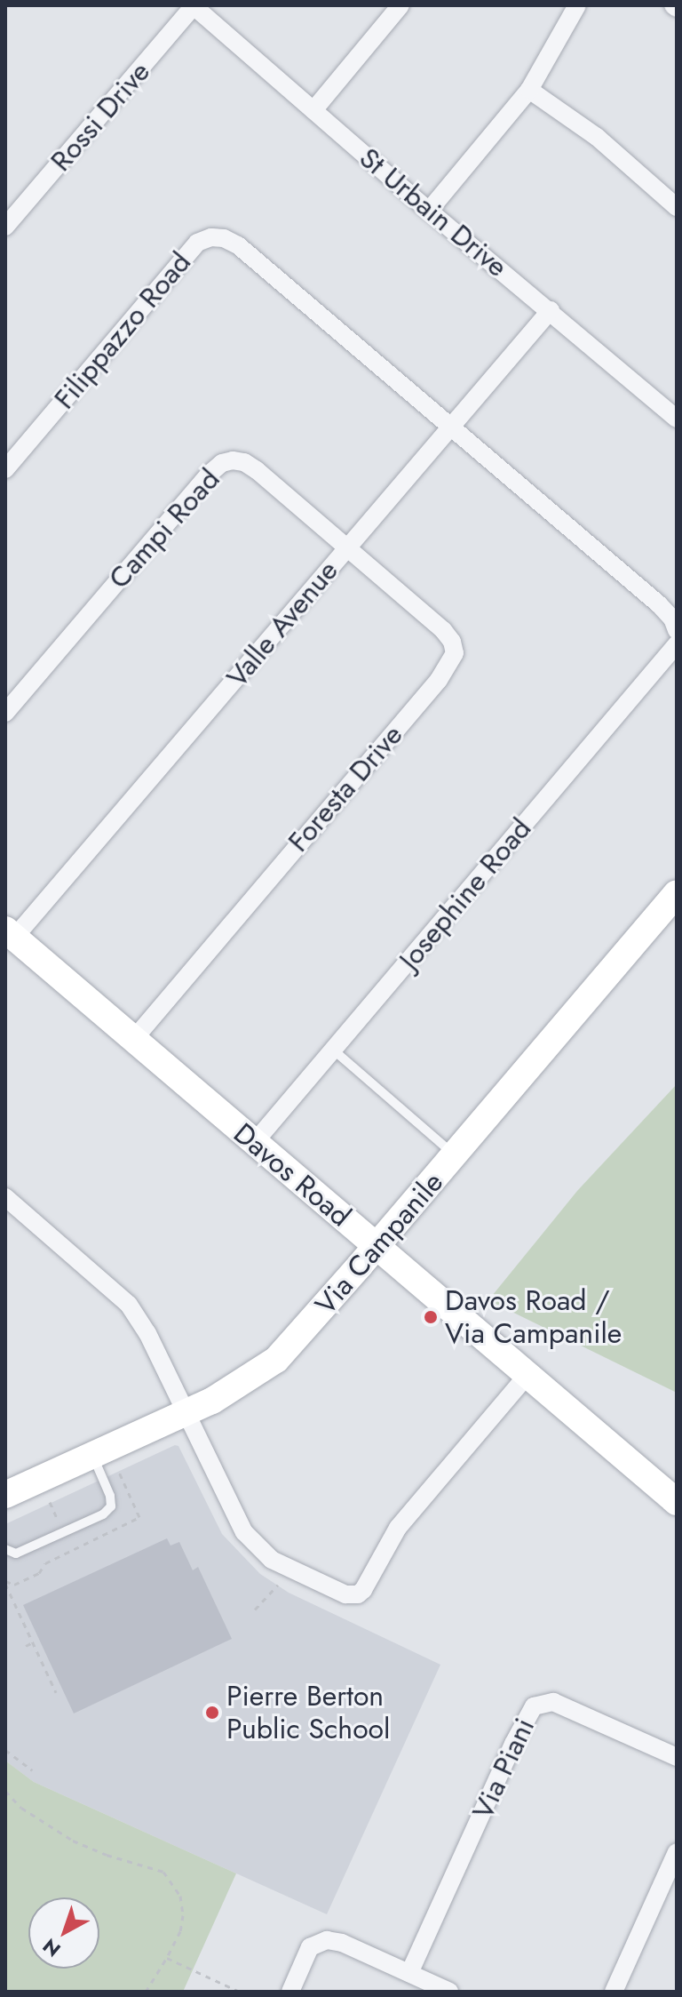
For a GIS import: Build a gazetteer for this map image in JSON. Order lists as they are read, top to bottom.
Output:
{
  "streets": {
    "street": [
      "Rossi Drive",
      "St Urbain Drive",
      "Filippazzo Road",
      "Campi Road",
      "Valle Avenue",
      "Foresta Drive",
      "Josephine Road",
      "Davos Road",
      "Via Campanile",
      "Via Piani"
    ]
  },
  "crossings": [
    ["Rossi Drive", "St Urbain Drive"],
    ["St Urbain Drive", "Valle Avenue"],
    ["Filippazzo Road", "Valle Avenue"],
    ["Campi Road", "Valle Avenue"],
    ["Campi Road", "Foresta Drive"],
    ["Valle Avenue", "Foresta Drive"],
    ["Valle Avenue", "Davos Road"],
    ["Foresta Drive", "Davos Road"],
    ["Josephine Road", "Davos Road"],
    ["Davos Road", "Via Campanile"]
  ],
  "places": ["Davos Road / Via Campanile", "Pierre Berton Public School"],
  "north": "bottom left"
}
